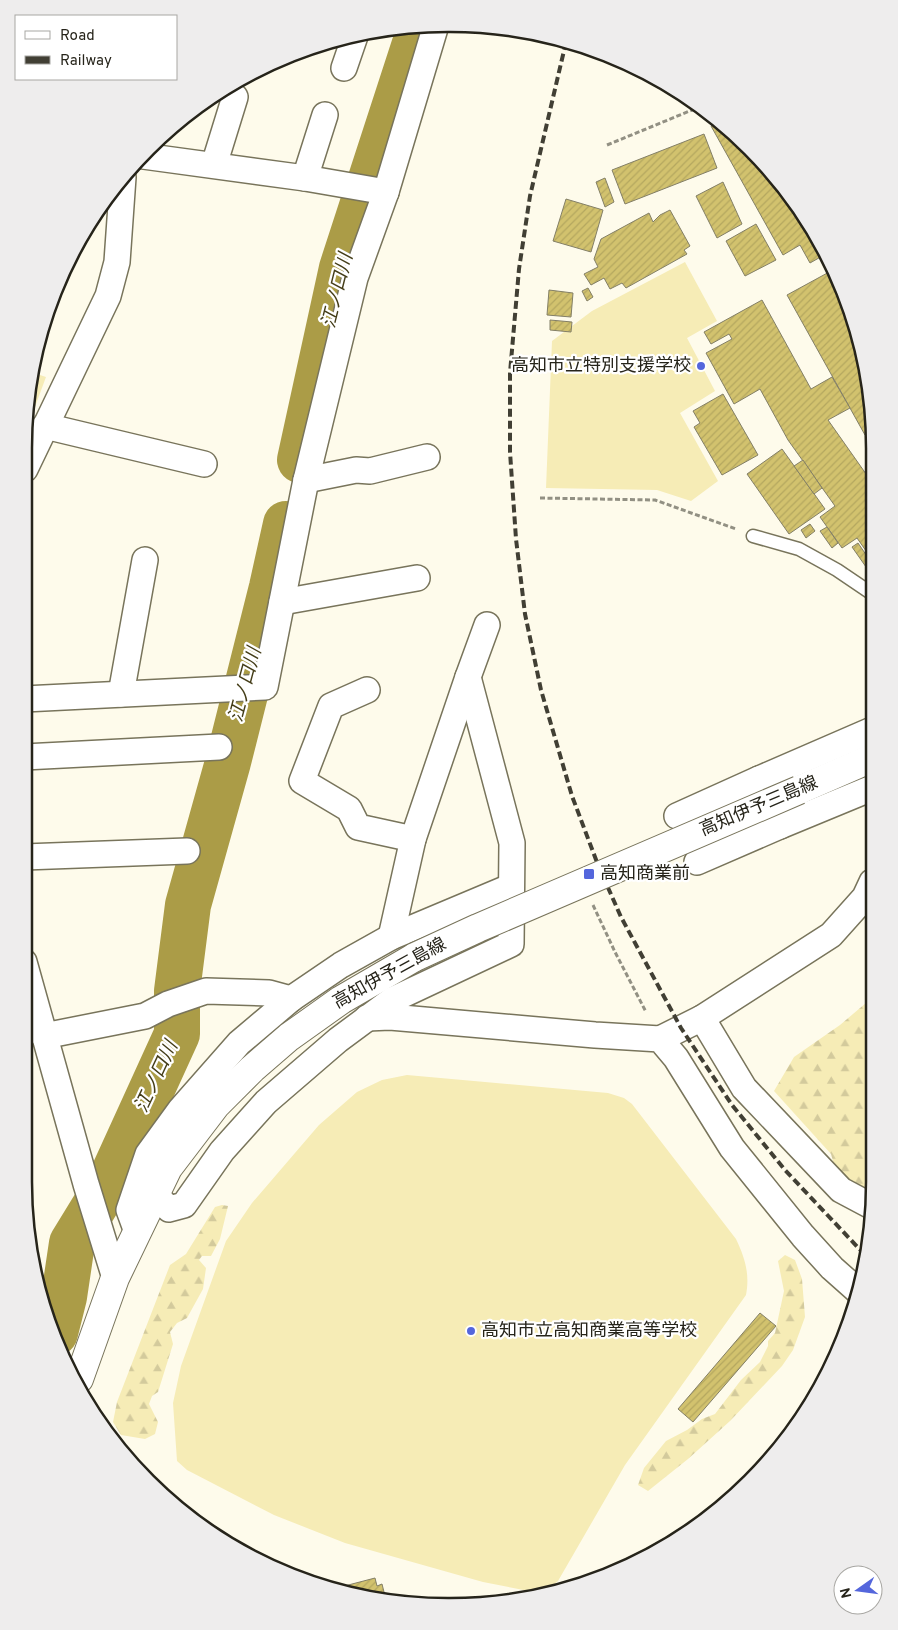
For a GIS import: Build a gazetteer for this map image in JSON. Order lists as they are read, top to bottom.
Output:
{
  "streets": {
    "main road": ["高知伊予三島線"]
  },
  "water": ["江ノ口川"],
  "places": {
    "other": ["高知市立特別支援学校", "高知市立高知商業高等学校"],
    "transit": ["高知商業前"]
  },
  "legend": ["Road", "Railway"],
  "north": "left"
}
